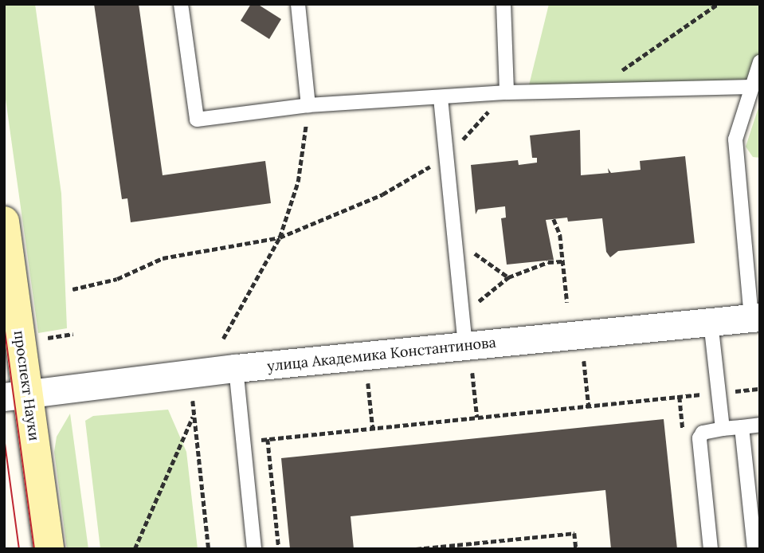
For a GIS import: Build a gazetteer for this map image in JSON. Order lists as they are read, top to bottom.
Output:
{
  "streets": {
    "main road": ["проспект Науки"],
    "street": ["улица Академика Константинова"]
  },
  "crossings": [
    ["улица Академика Константинова", "проспект Науки"]
  ]
}
